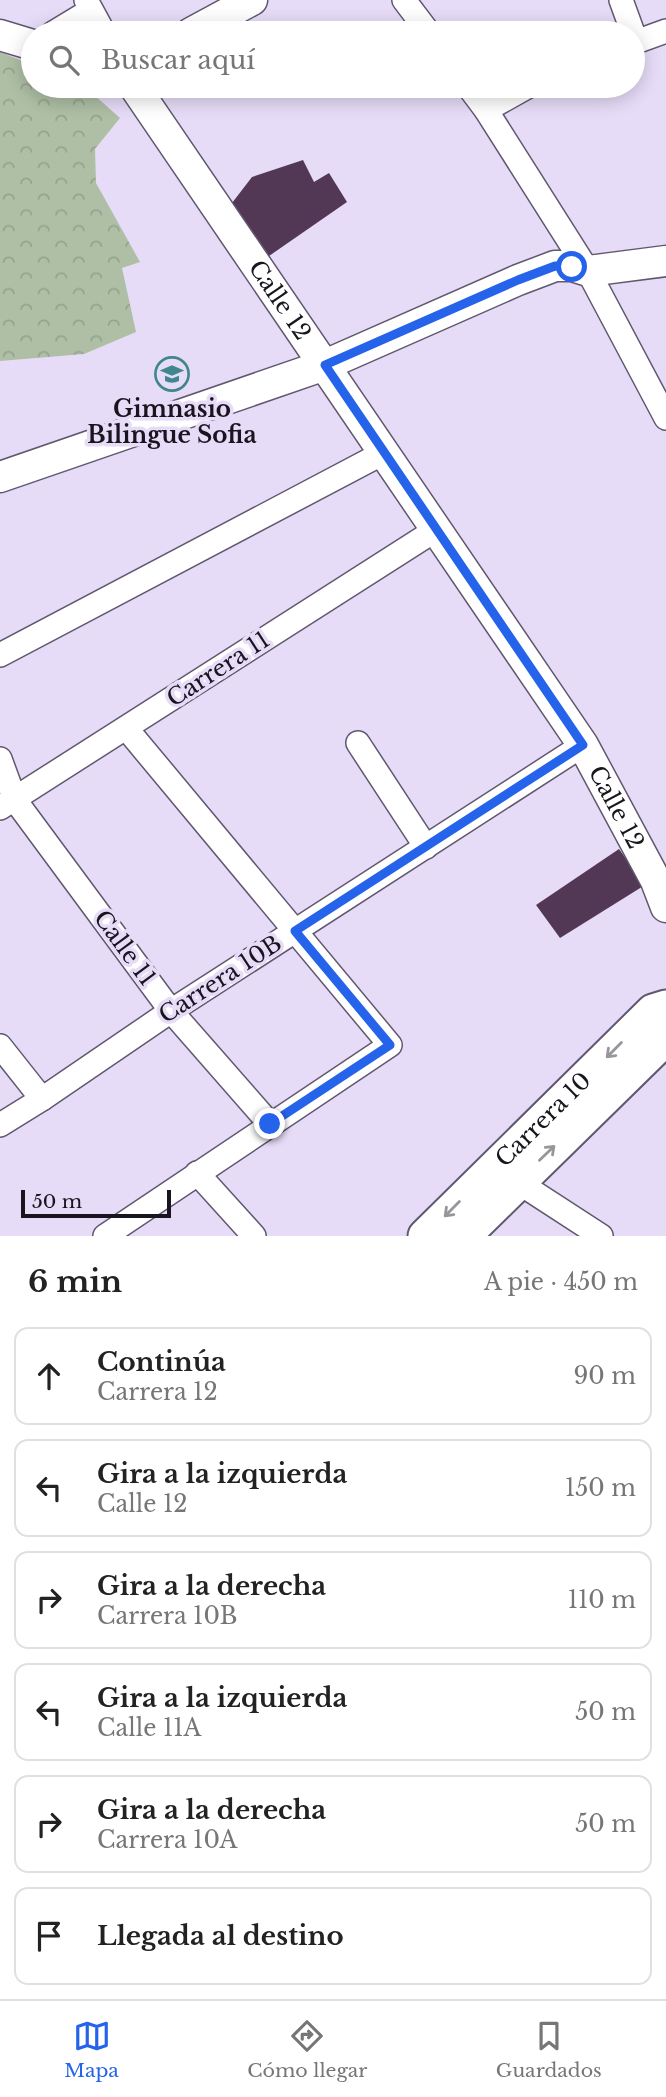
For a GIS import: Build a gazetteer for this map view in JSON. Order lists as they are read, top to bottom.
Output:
{
  "streets": {
    "main road": ["Carrera 10"],
    "street": [
      "Calle 12",
      "Carrera 11",
      "Calle 11",
      "Carrera 10B"
    ]
  },
  "crossings": [
    ["Calle 12", "Carrera 11"],
    ["Calle 12", "Carrera 10B"],
    ["Carrera 11", "Calle 11"],
    ["Calle 11", "Carrera 10B"]
  ],
  "places": {
    "school or university": ["Gimnasio Bilingue Sofia"]
  },
  "scale_bar": "50 m",
  "page": {
    "search": "Buscar aquí",
    "scale": "50 m",
    "heading": ["6 min", "A pie · 450 m"],
    "list": [
      ["Continúa", "Carrera 12", "90 m"],
      ["Gira a la izquierda", "Calle 12", "150 m"],
      ["Gira a la derecha", "Carrera 10B", "110 m"],
      ["Gira a la izquierda", "Calle 11A", "50 m"],
      ["Gira a la derecha", "Carrera 10A", "50 m"],
      "Llegada al destino"
    ],
    "nav": ["Mapa", "Cómo llegar", "Guardados"]
  }
}
